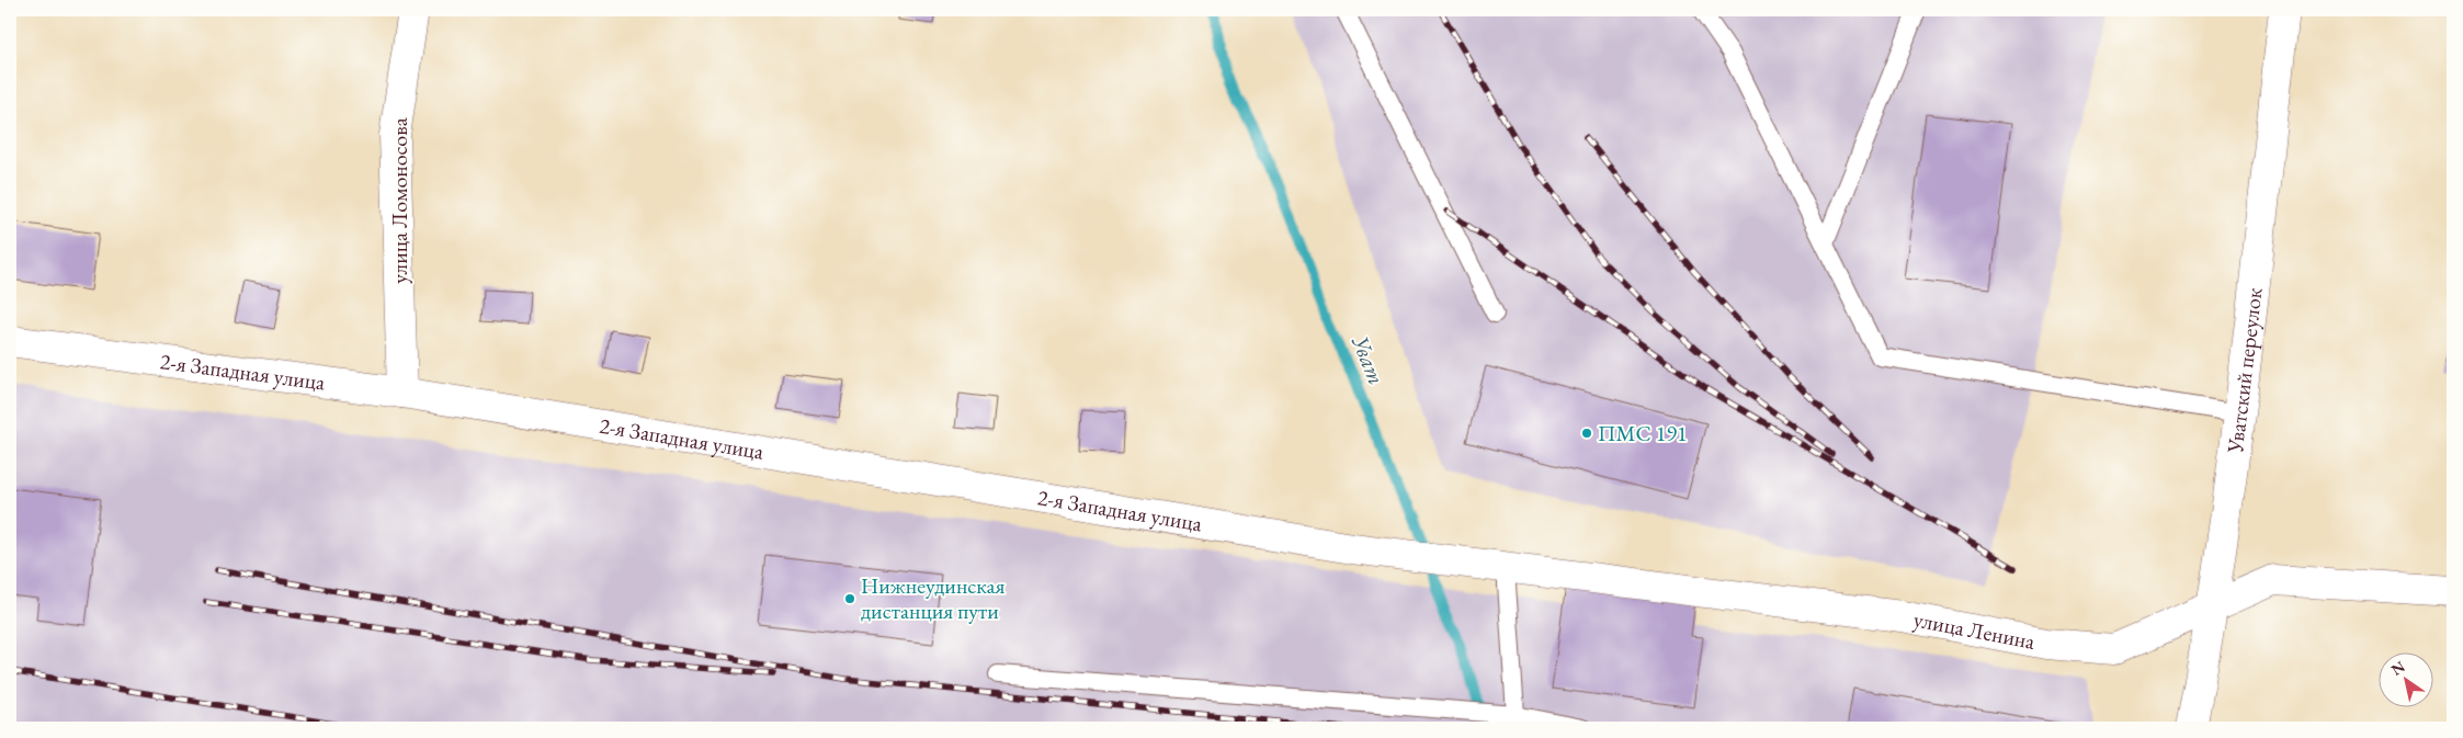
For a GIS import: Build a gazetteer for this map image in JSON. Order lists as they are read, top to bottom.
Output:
{
  "streets": {
    "street": [
      "улица Ломоносова",
      "Уватский переулок",
      "2-я Западная улица",
      "улица Ленина"
    ]
  },
  "crossings": [
    ["улица Ломоносова", "2-я Западная улица"],
    ["Уватский переулок", "улица Ленина"],
    ["2-я Западная улица", "улица Ленина"]
  ],
  "water": ["Уват"],
  "places": ["ПМС 191", "Нижнеудинская дистанция пути"],
  "north": "top left"
}
